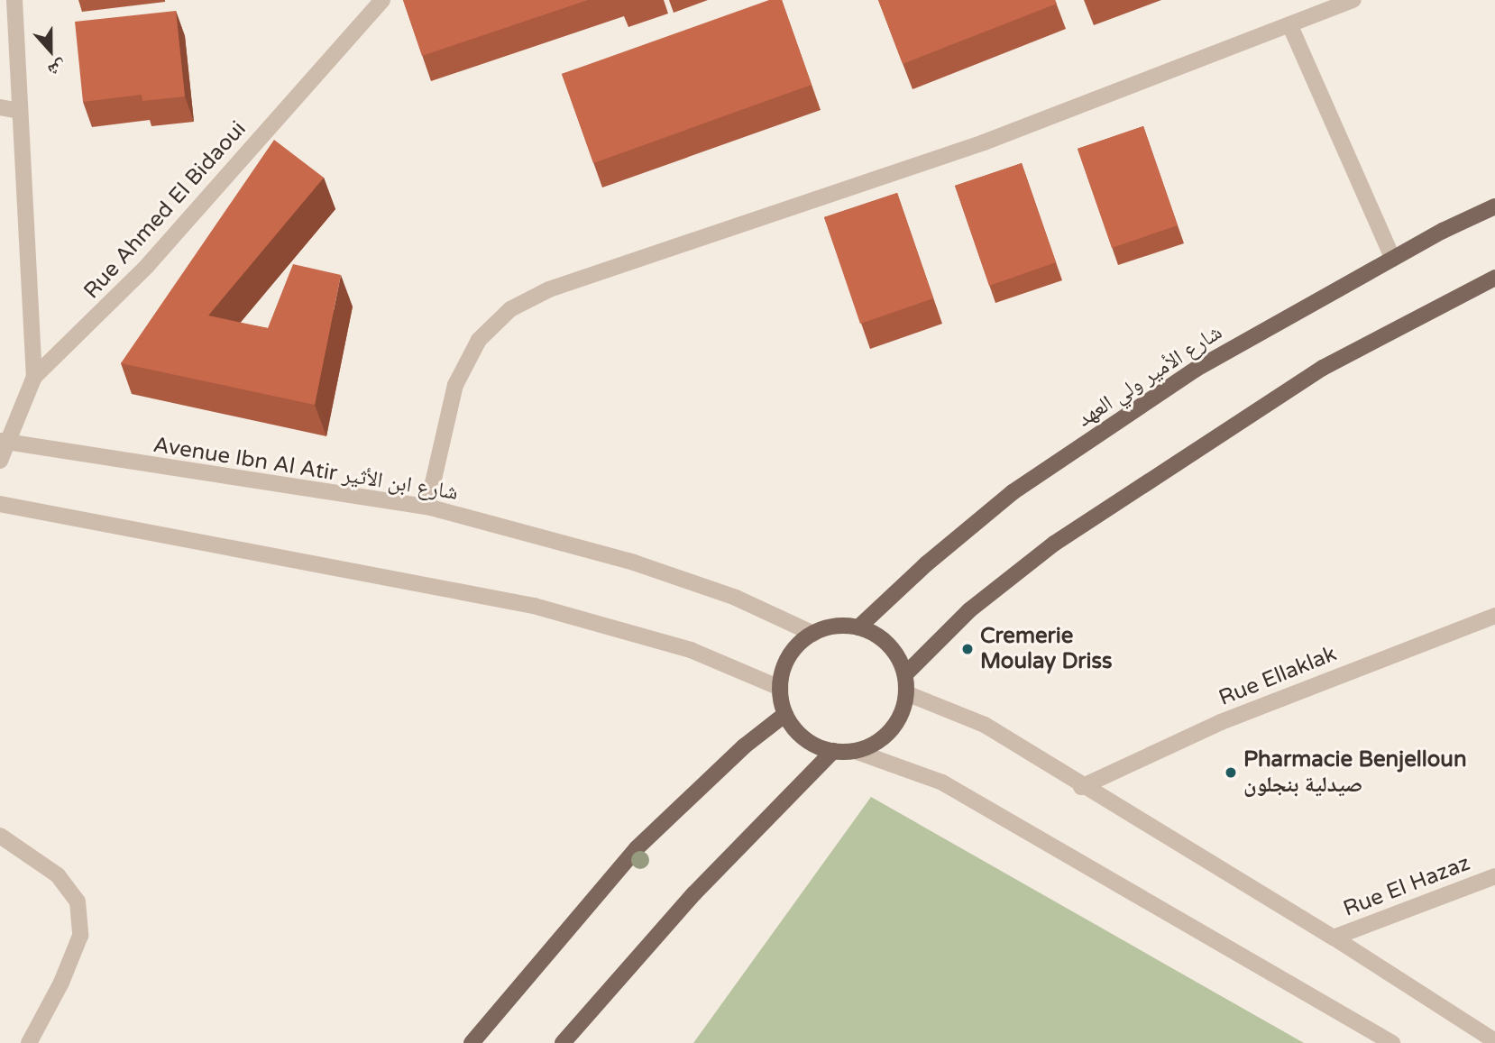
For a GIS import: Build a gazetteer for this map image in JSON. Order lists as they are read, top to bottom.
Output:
{
  "streets": {
    "main road": ["شارع الأمير ولي العهد"],
    "street": [
      "Rue Ahmed El Bidaoui",
      "Avenue Ibn Al Atir شارع ابن الأثير",
      "Rue Ellaklak",
      "Rue El Hazaz"
    ]
  },
  "crossings": [
    ["Rue Ahmed El Bidaoui", "Avenue Ibn Al Atir شارع ابن الأثير"],
    ["شارع الأمير ولي العهد", "Avenue Ibn Al Atir شارع ابن الأثير"]
  ],
  "places": ["Cremerie Moulay Driss", "Pharmacie Benjelloun صيدلية بنجلون"],
  "north": "bottom"
}
